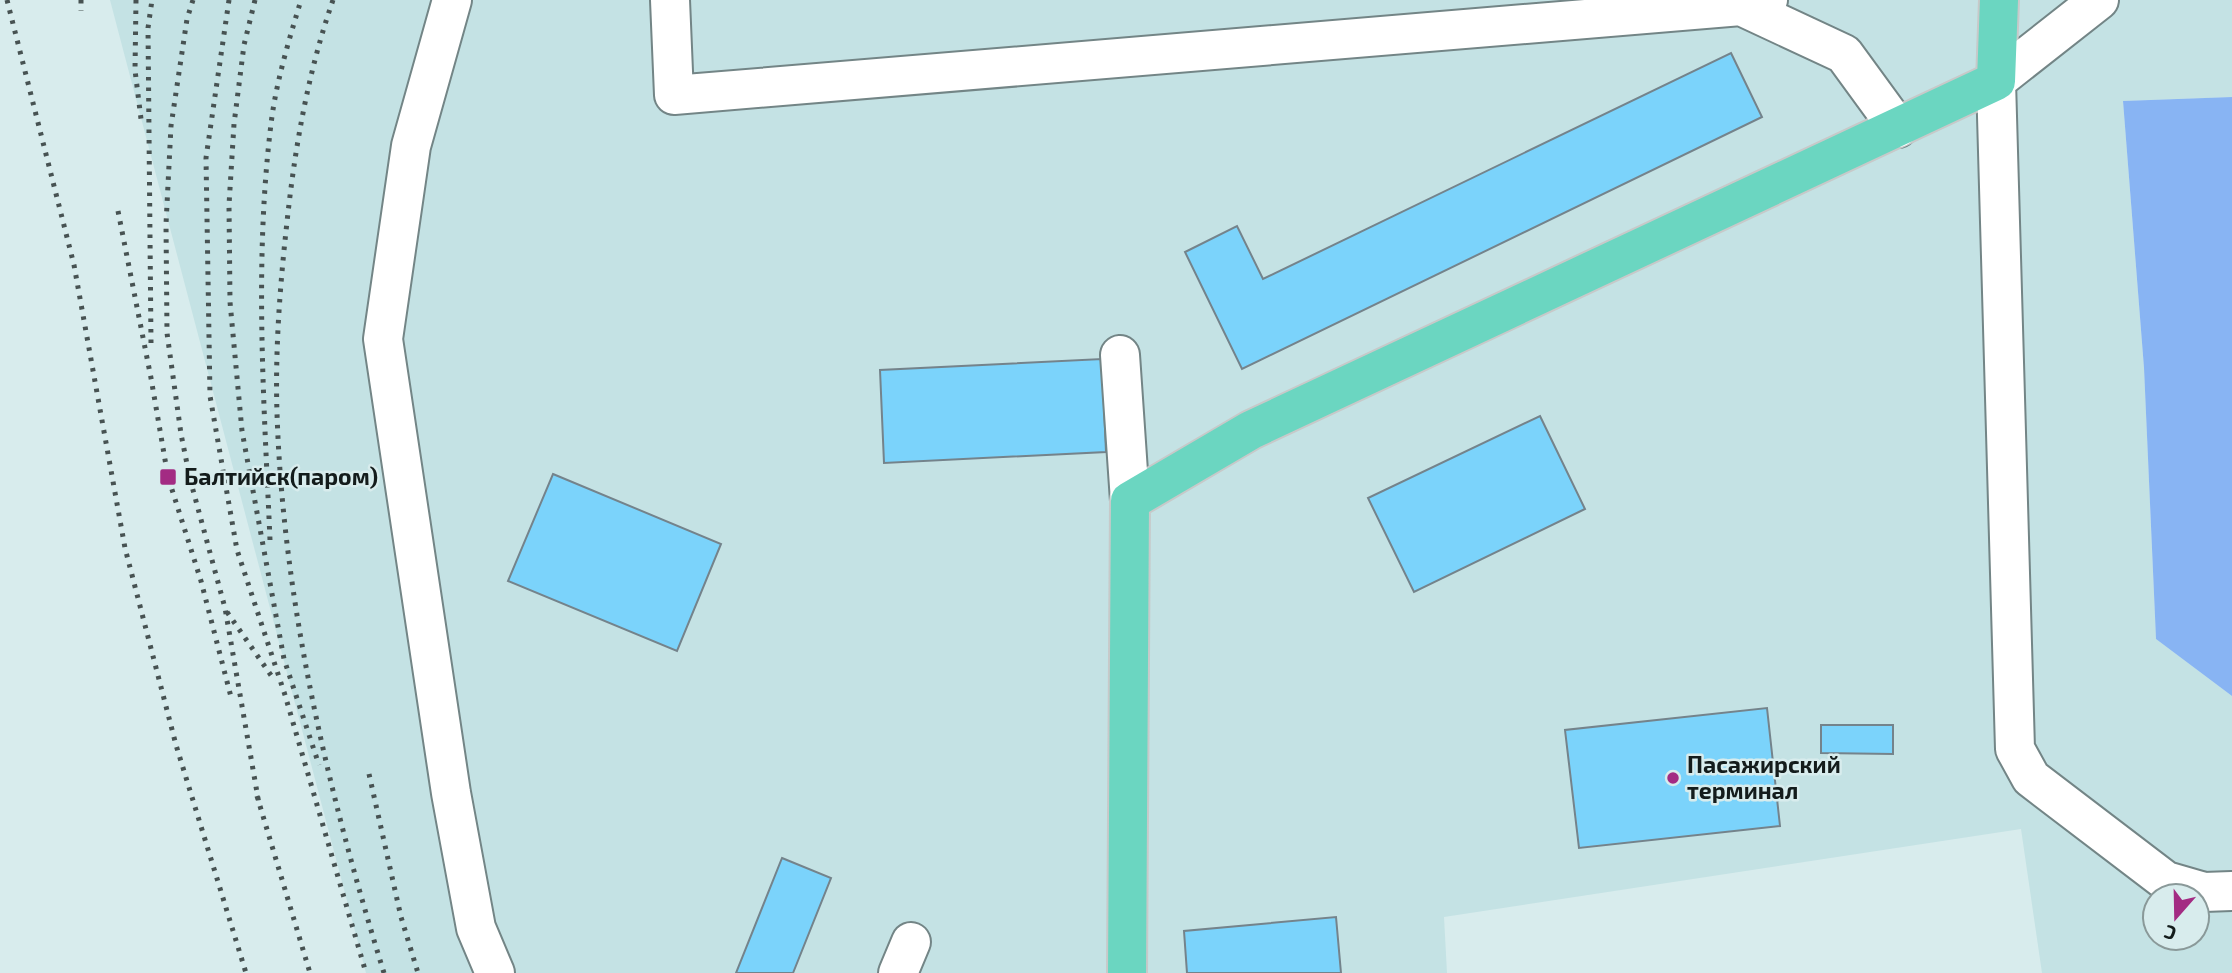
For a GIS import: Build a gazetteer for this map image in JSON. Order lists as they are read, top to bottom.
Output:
{
  "places": {
    "transit": ["Балтийск(паром)"],
    "other": ["Пасажирский терминал"]
  },
  "north": "bottom"
}
